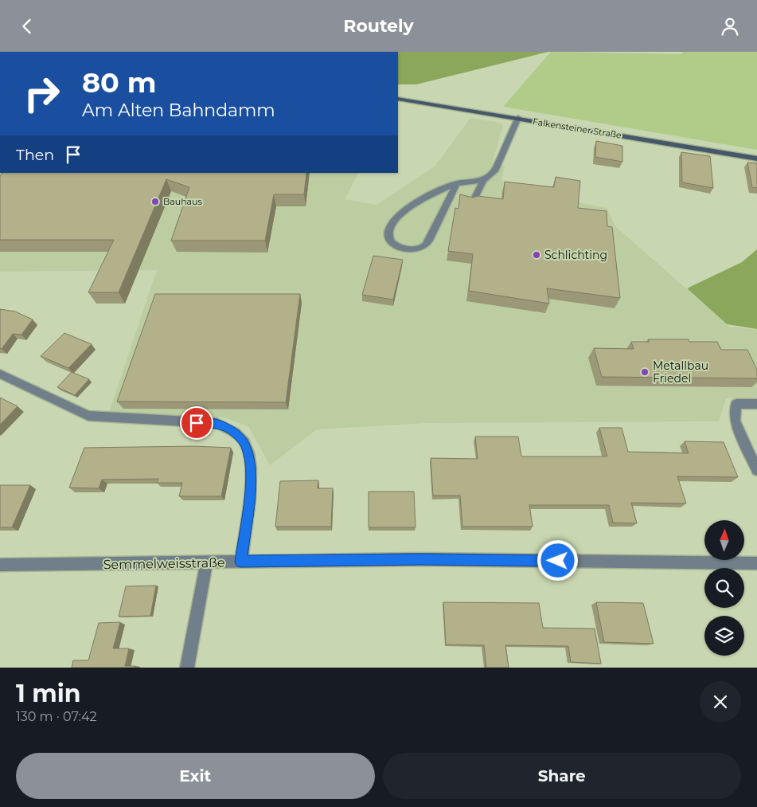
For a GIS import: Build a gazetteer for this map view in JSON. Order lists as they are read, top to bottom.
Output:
{
  "streets": {
    "main road": ["Falkensteiner Straße"],
    "street": ["Semmelweisstraße"]
  },
  "places": ["Bauhaus", "Schlichting", "Metallbau Friedel"],
  "north": "top",
  "page": {
    "header": "Routely",
    "turn": ["80 m", "Am Alten Bahndamm"],
    "then": "Then",
    "heading": ["1 min", "130 m · 07:42"],
    "buttons": ["Exit", "Share"]
  }
}
